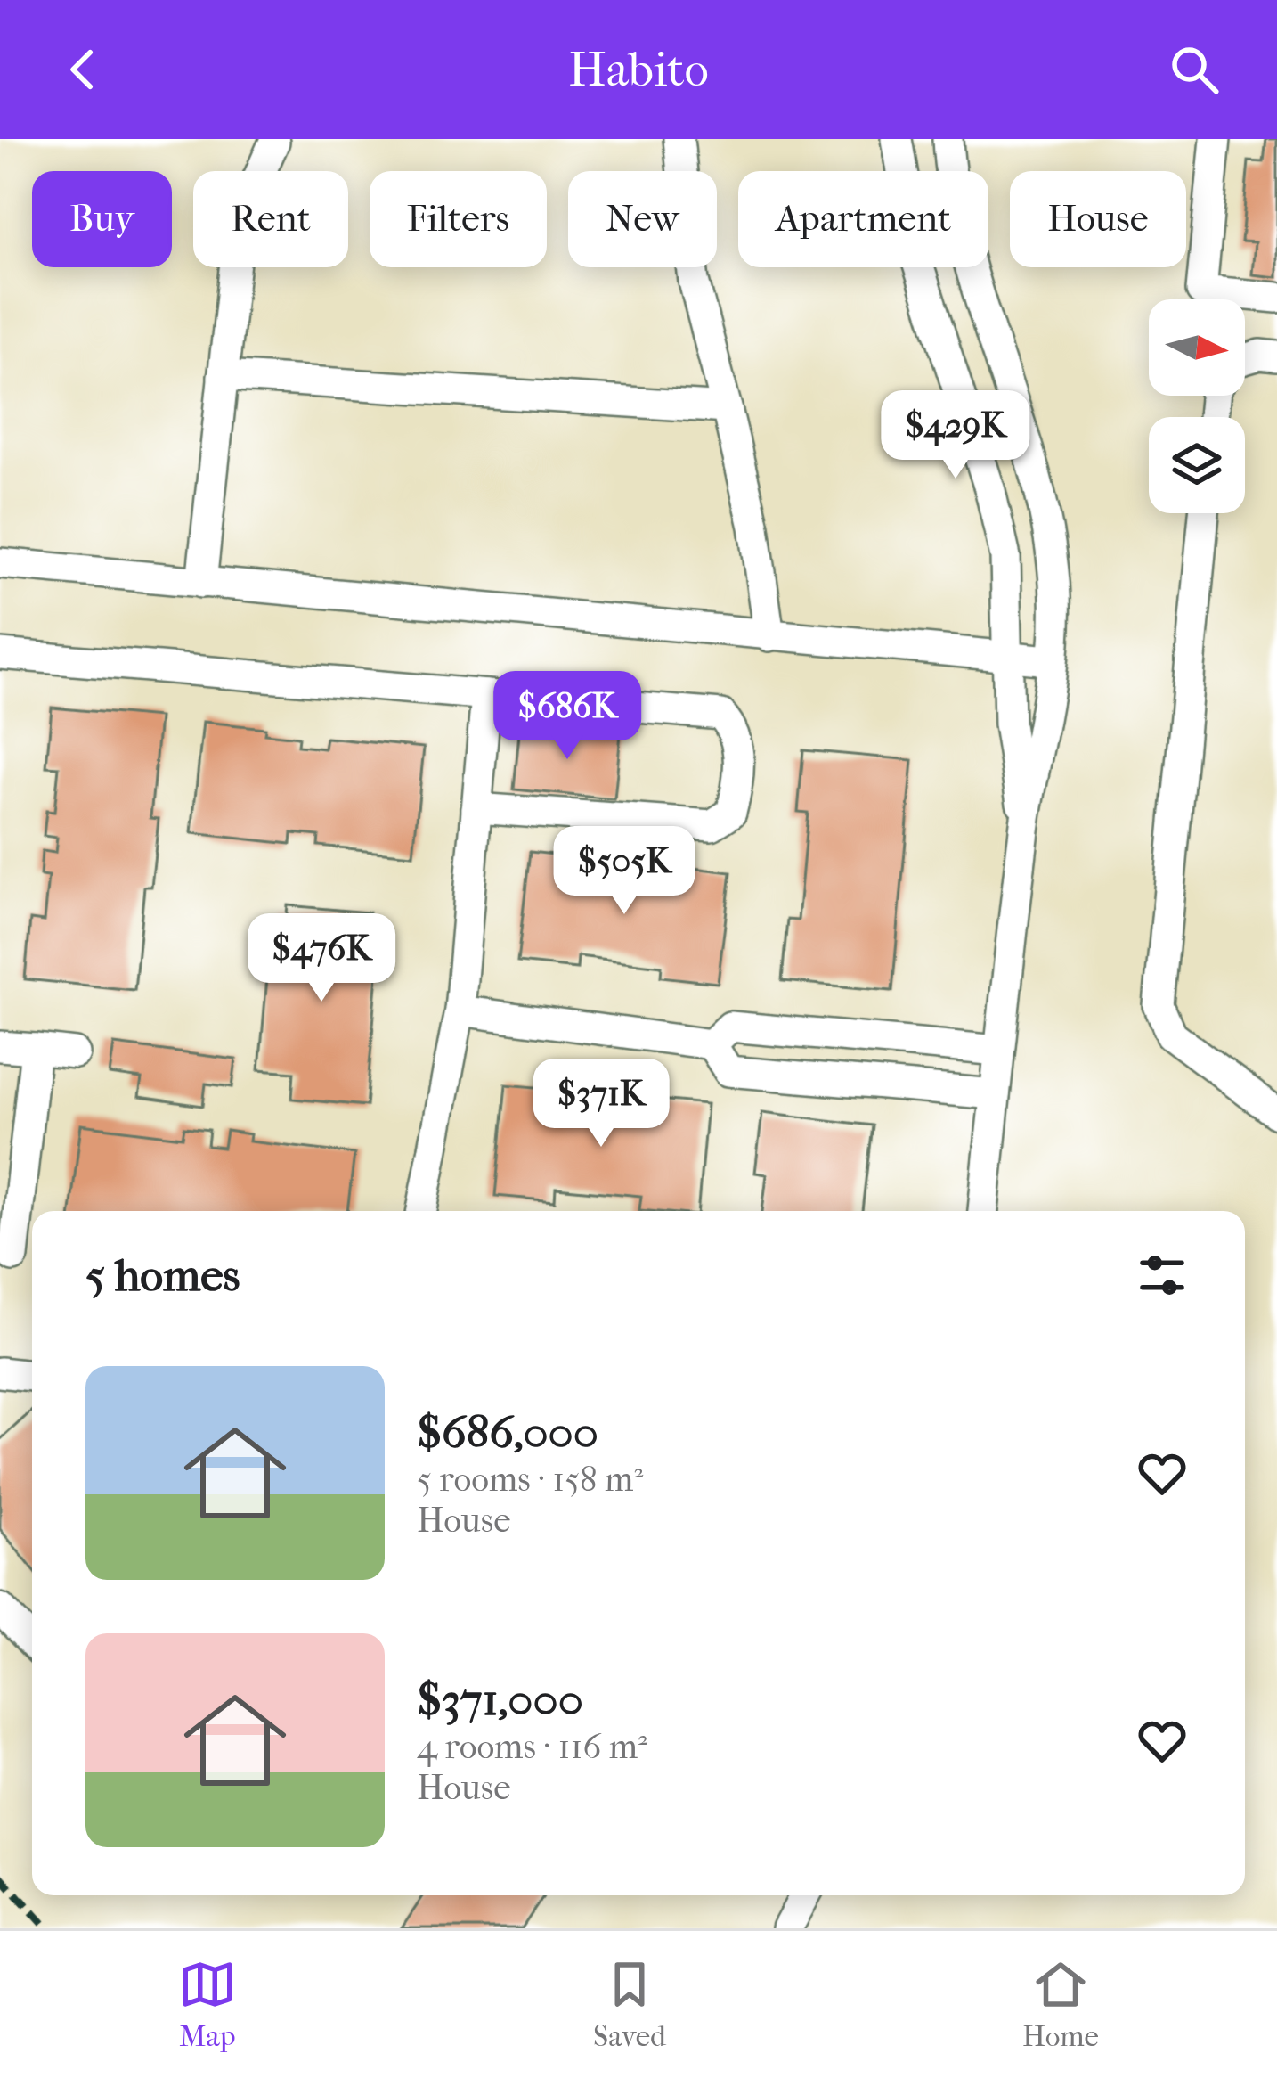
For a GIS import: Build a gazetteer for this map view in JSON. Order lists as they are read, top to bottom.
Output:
{
  "north": "right",
  "page": {
    "header": "Habito",
    "chip": [
      "Buy",
      "Rent",
      "Filters",
      "New",
      "Apartment",
      "House"
    ],
    "price": [
      "$429K",
      "$686K",
      "$505K",
      "$476K",
      "$371K"
    ],
    "heading": "5 homes",
    "list": [
      {
        "name": "$686,000",
        "note": "5 rooms · 158 m² · House"
      },
      {
        "name": "$371,000",
        "note": "4 rooms · 116 m² · House"
      }
    ],
    "tabs": ["Map", "Saved", "Home"]
  }
}
